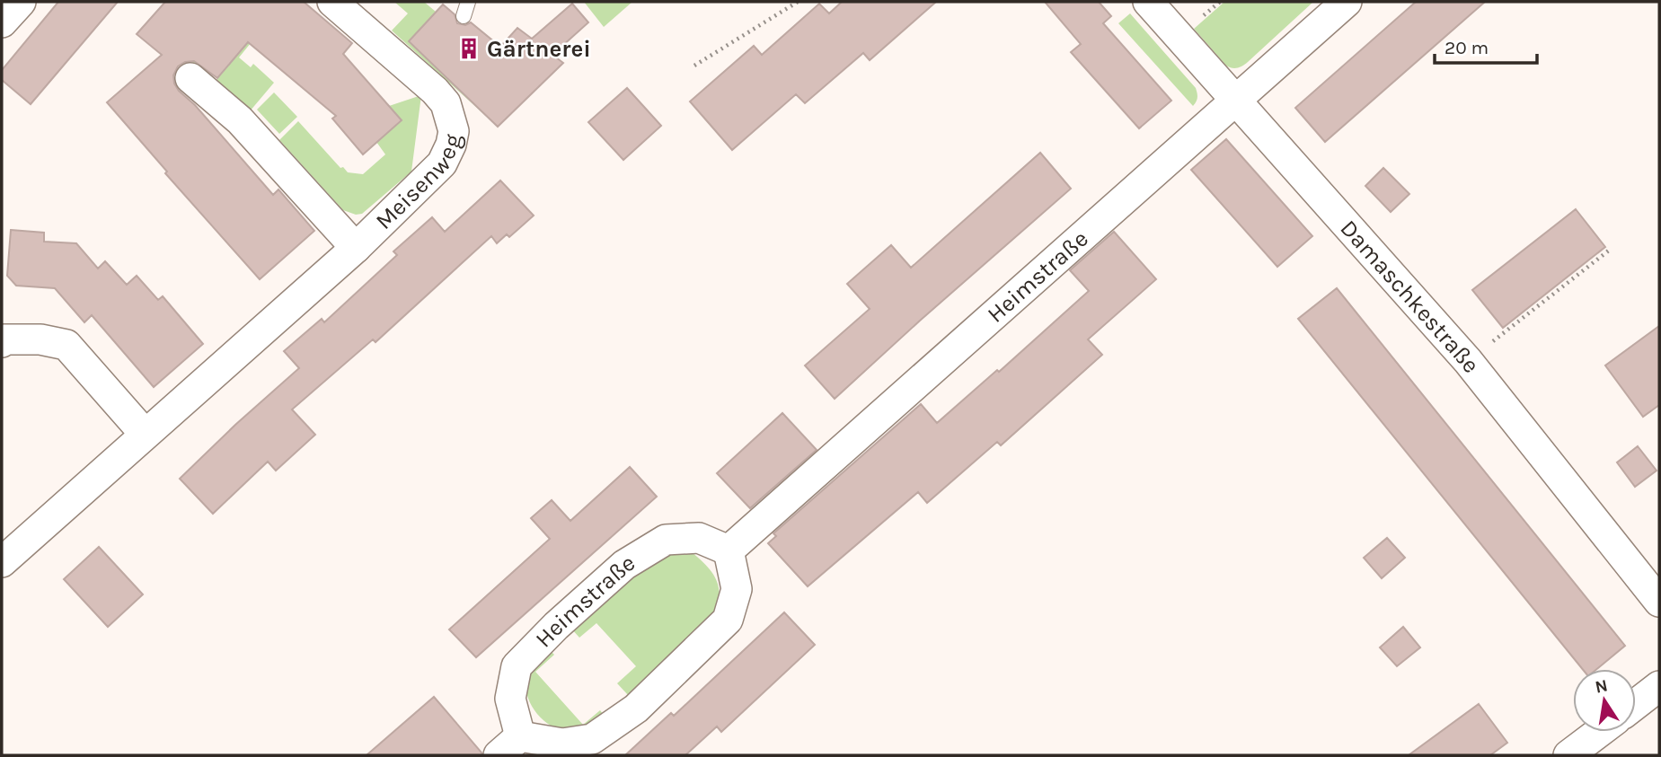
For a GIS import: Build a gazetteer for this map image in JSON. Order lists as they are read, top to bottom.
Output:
{
  "streets": {
    "street": ["Meisenweg", "Heimstraße", "Damaschkestraße"]
  },
  "crossings": [
    ["Heimstraße", "Damaschkestraße"]
  ],
  "places": {
    "building": ["Gärtnerei"]
  },
  "scale_bar": "20 m",
  "north": "top"
}
